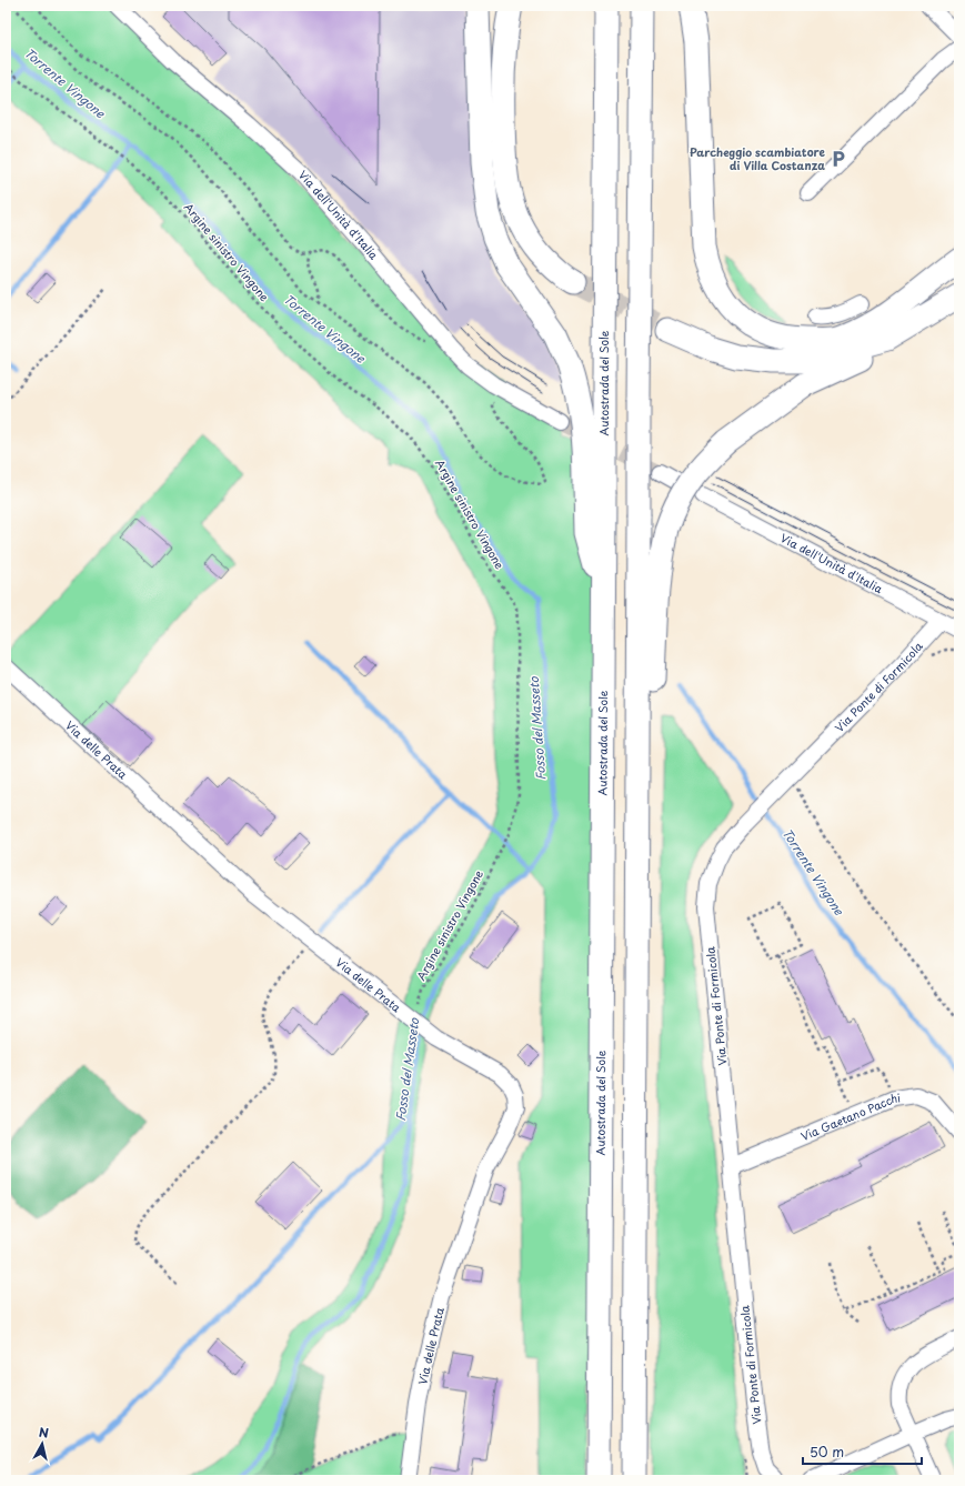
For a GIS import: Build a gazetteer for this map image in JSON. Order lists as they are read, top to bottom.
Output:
{
  "streets": {
    "highway": ["Autostrada del Sole"],
    "street": [
      "Via dell'Unità d'Italia",
      "Via Ponte di Formicola",
      "Via delle Prata",
      "Via Gaetano Pacchi"
    ],
    "path": ["Argine sinistro Vingone"]
  },
  "crossings": [
    ["Via dell'Unità d'Italia", "Via Ponte di Formicola"],
    ["Argine sinistro Vingone", "Via delle Prata"],
    ["Via Ponte di Formicola", "Via Gaetano Pacchi"]
  ],
  "water": ["Torrente Vingone", "Fosso del Masseto"],
  "places": {
    "parking": ["Parcheggio scambiatore di Villa Costanza"]
  },
  "scale_bar": "50 m",
  "north": "top"
}
